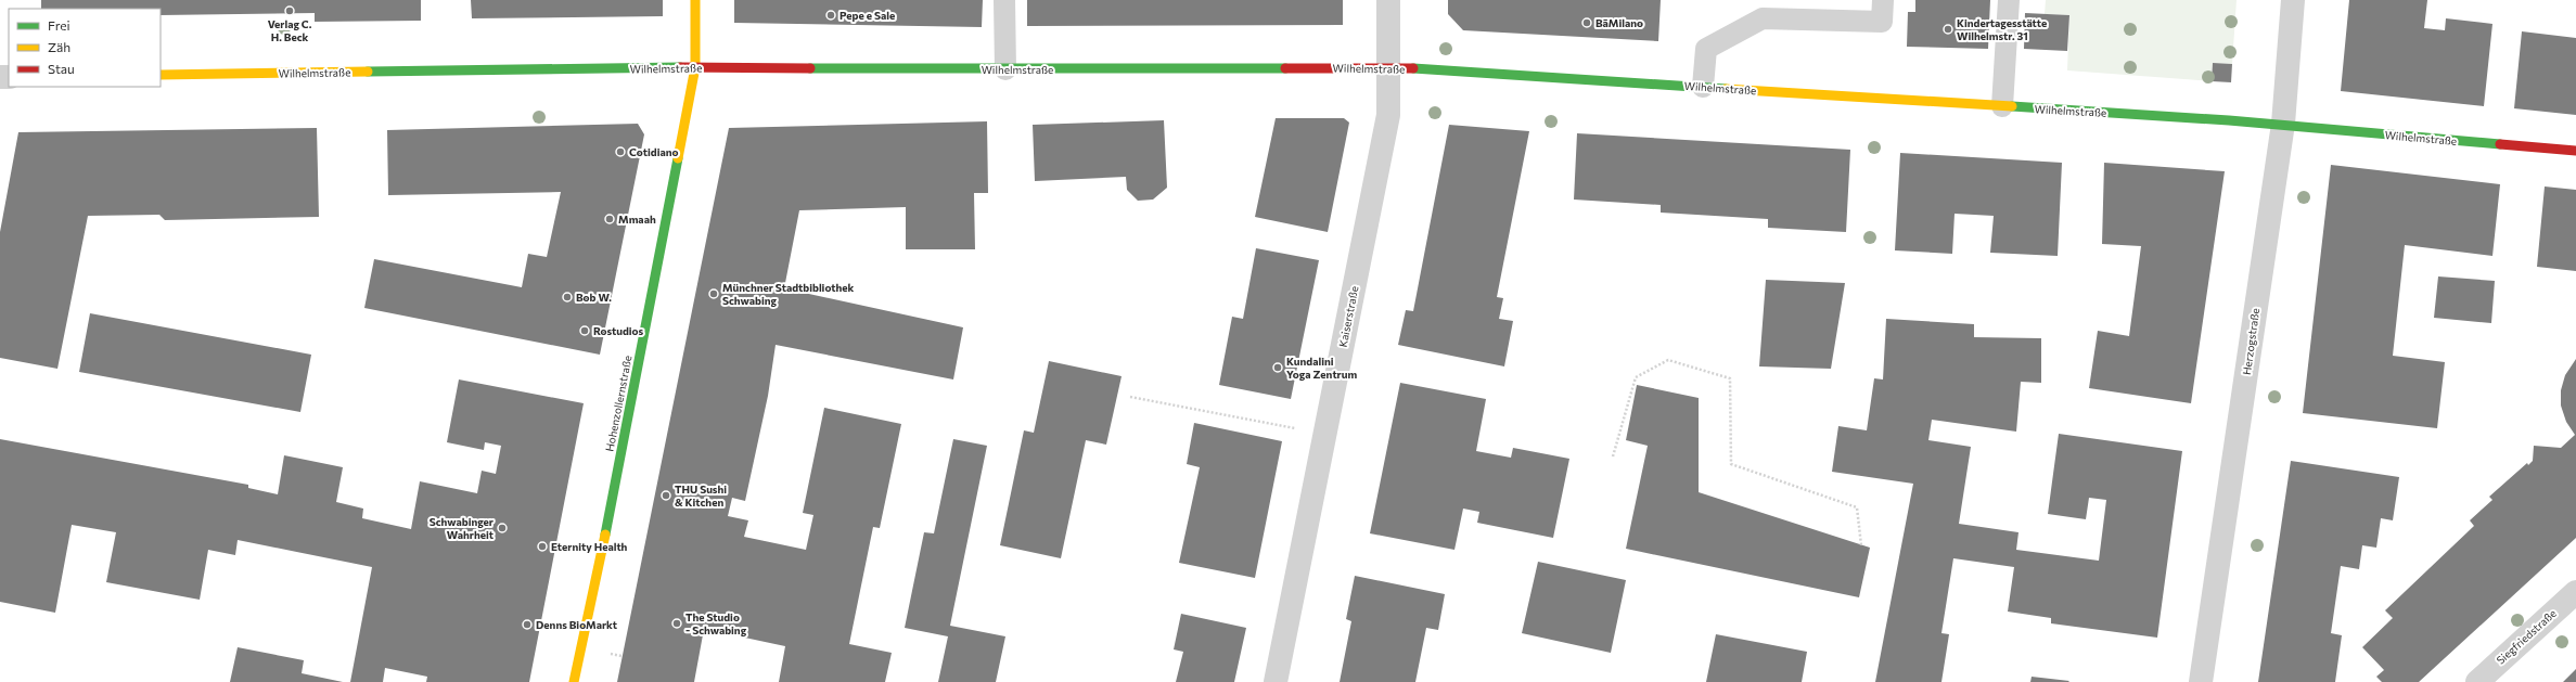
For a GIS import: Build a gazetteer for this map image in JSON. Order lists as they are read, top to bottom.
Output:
{
  "streets": {
    "street": [
      "Wilhelmstraße",
      "Kaiserstraße",
      "Herzogstraße",
      "Hohenzollernstraße",
      "Siegfriedstraße"
    ]
  },
  "crossings": [
    ["Wilhelmstraße", "Kaiserstraße"],
    ["Wilhelmstraße", "Herzogstraße"],
    ["Wilhelmstraße", "Hohenzollernstraße"]
  ],
  "places": [
    "Verlag C. H. Beck",
    "Pepe e Sale",
    "BāMilano",
    "Kindertagesstätte Wilhelmstr. 31",
    "Cotidiano",
    "Mmaah",
    "Münchner Stadtbibliothek Schwabing",
    "Bob W.",
    "Rostudios",
    "Kundalini Yoga Zentrum",
    "THU Sushi & Kitchen",
    "Schwabinger Wahrheit",
    "Eternity Health",
    "The Studio - Schwabing",
    "Denns BioMarkt"
  ],
  "legend": ["Frei", "Zäh", "Stau"]
}
